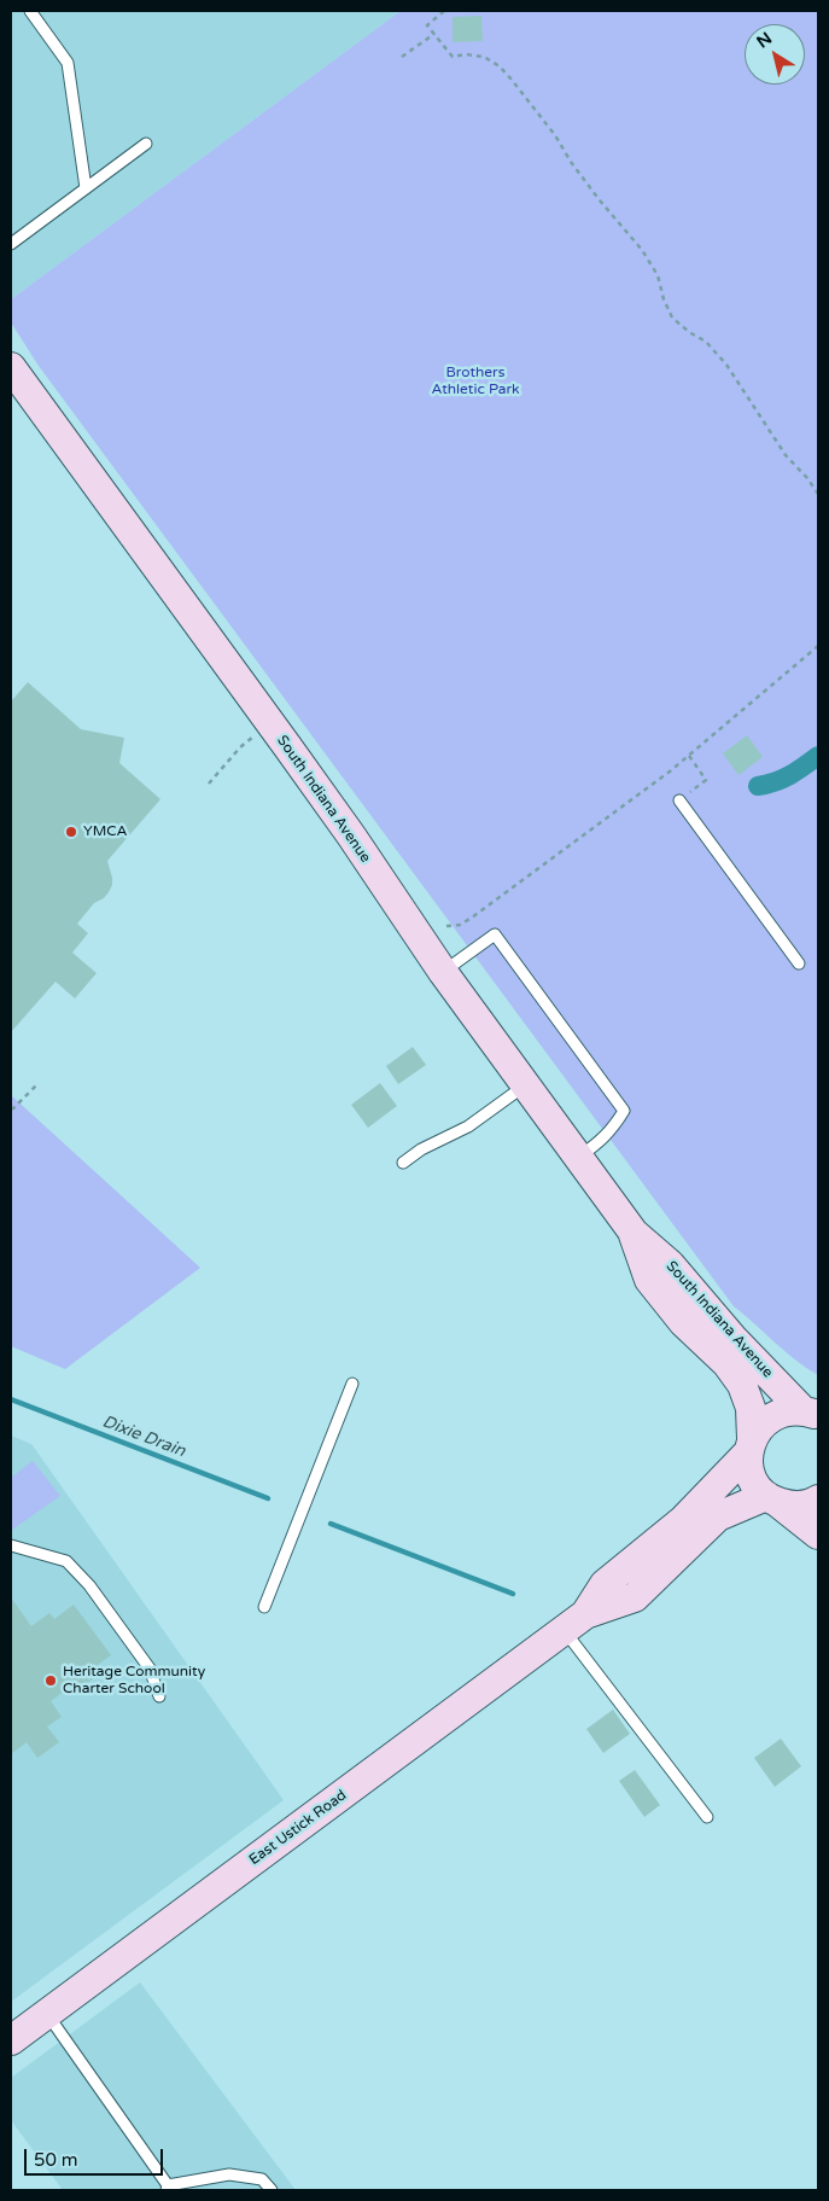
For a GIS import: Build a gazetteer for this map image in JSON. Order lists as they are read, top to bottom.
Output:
{
  "streets": {
    "main road": ["South Indiana Avenue", "East Ustick Road"]
  },
  "crossings": [
    ["South Indiana Avenue", "East Ustick Road"]
  ],
  "water": ["Dixie Drain"],
  "parks": ["Brothers Athletic Park"],
  "places": ["YMCA", "Heritage Community Charter School"],
  "scale_bar": "50 m",
  "north": "top left"
}
